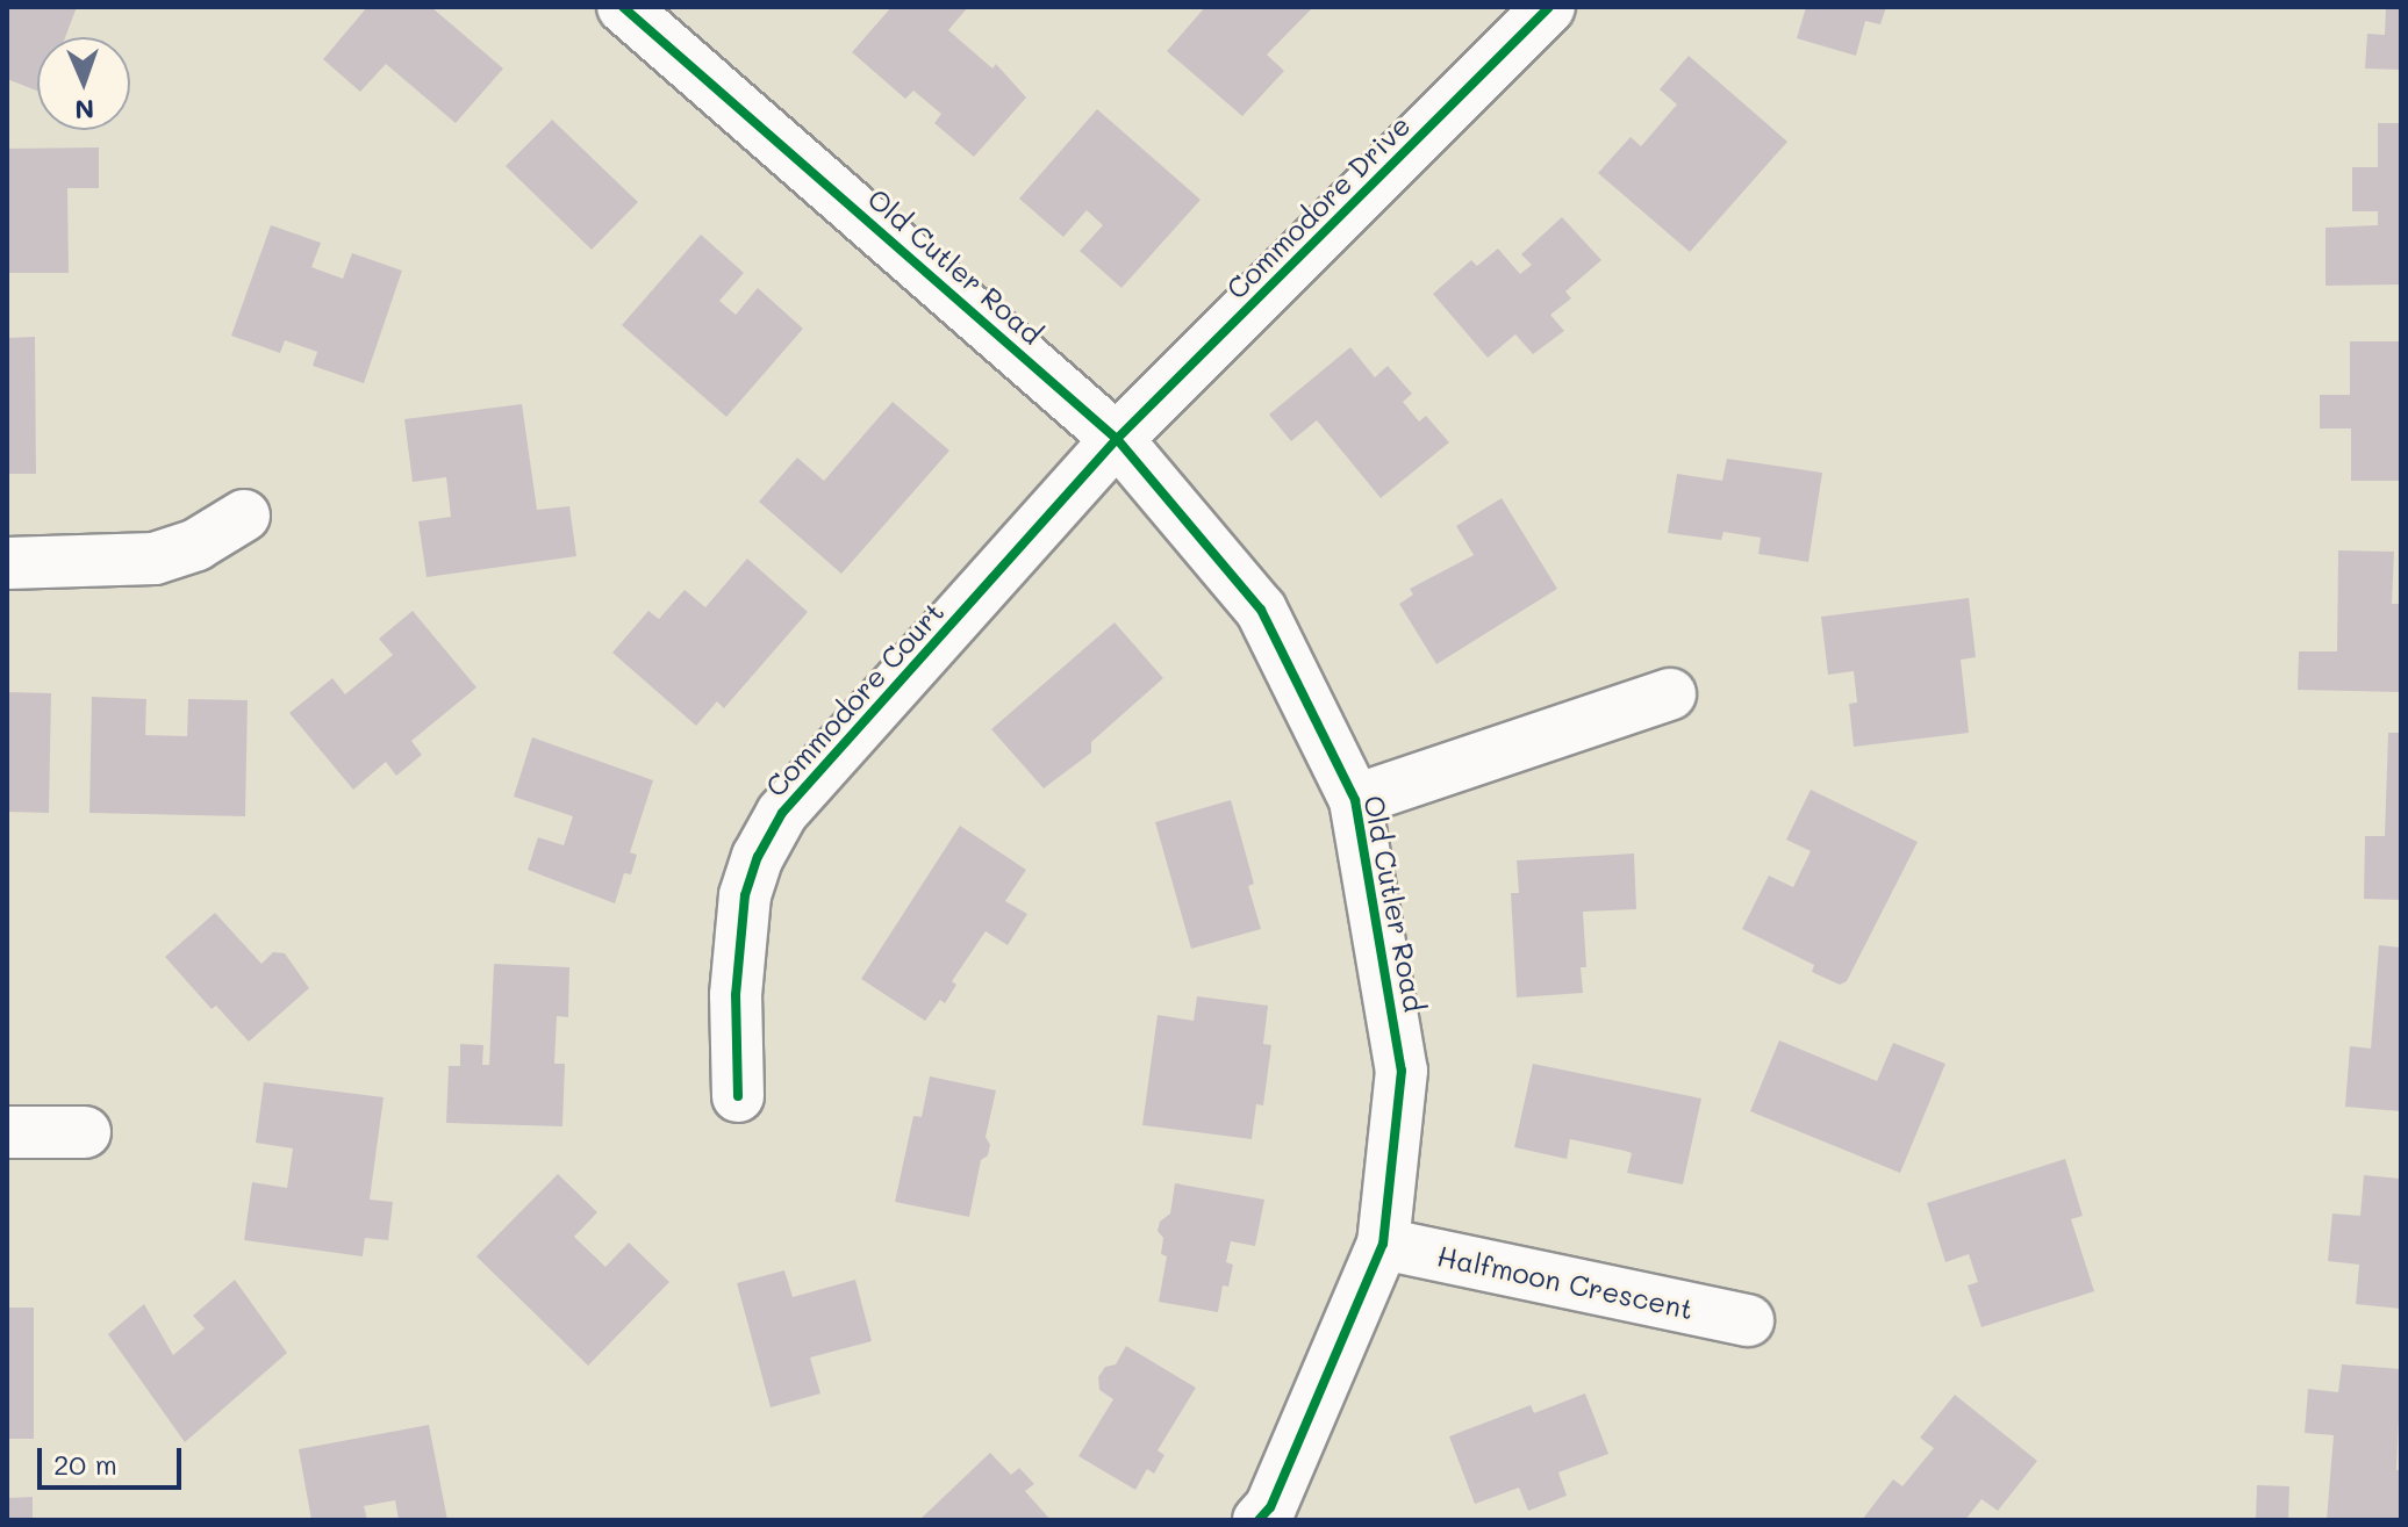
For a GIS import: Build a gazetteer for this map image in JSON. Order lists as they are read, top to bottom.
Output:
{
  "streets": {
    "street": [
      "Commodore Drive",
      "Old Cutler Road",
      "Commodore Court",
      "Halfmoon Crescent"
    ]
  },
  "crossings": [
    ["Commodore Drive", "Old Cutler Road"],
    ["Commodore Drive", "Commodore Court"],
    ["Old Cutler Road", "Commodore Court"],
    ["Old Cutler Road", "Halfmoon Crescent"]
  ],
  "scale_bar": "20 m",
  "north": "bottom"
}
